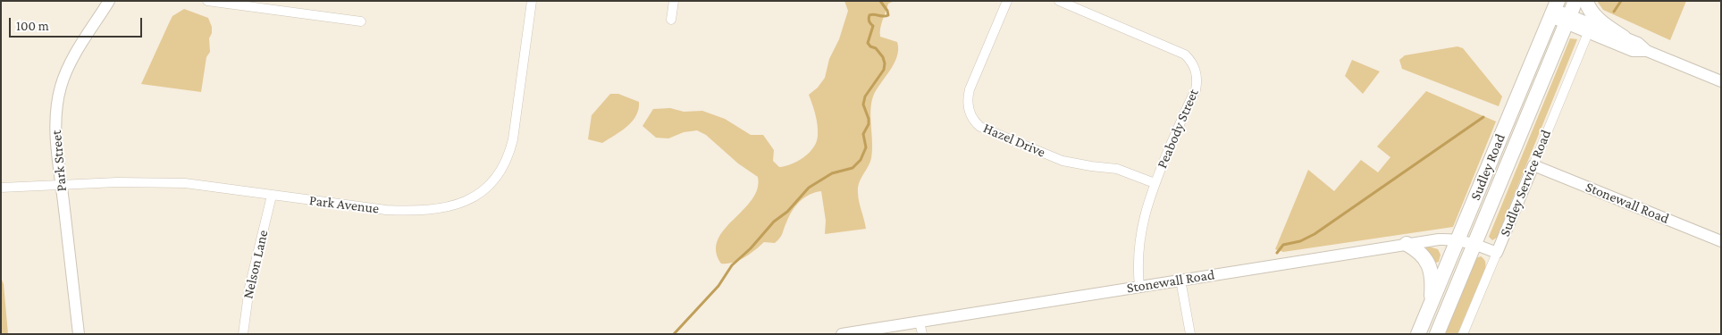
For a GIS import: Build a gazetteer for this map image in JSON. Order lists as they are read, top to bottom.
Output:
{
  "streets": {
    "main road": ["Sudley Road"],
    "street": [
      "Peabody Street",
      "Hazel Drive",
      "Park Street",
      "Sudley Service Road",
      "Stonewall Road",
      "Park Avenue",
      "Nelson Lane"
    ]
  },
  "crossings": [
    ["Peabody Street", "Hazel Drive"],
    ["Peabody Street", "Stonewall Road"],
    ["Park Street", "Park Avenue"],
    ["Sudley Road", "Stonewall Road"],
    ["Sudley Service Road", "Stonewall Road"],
    ["Park Avenue", "Nelson Lane"]
  ],
  "scale_bar": "100 m"
}
